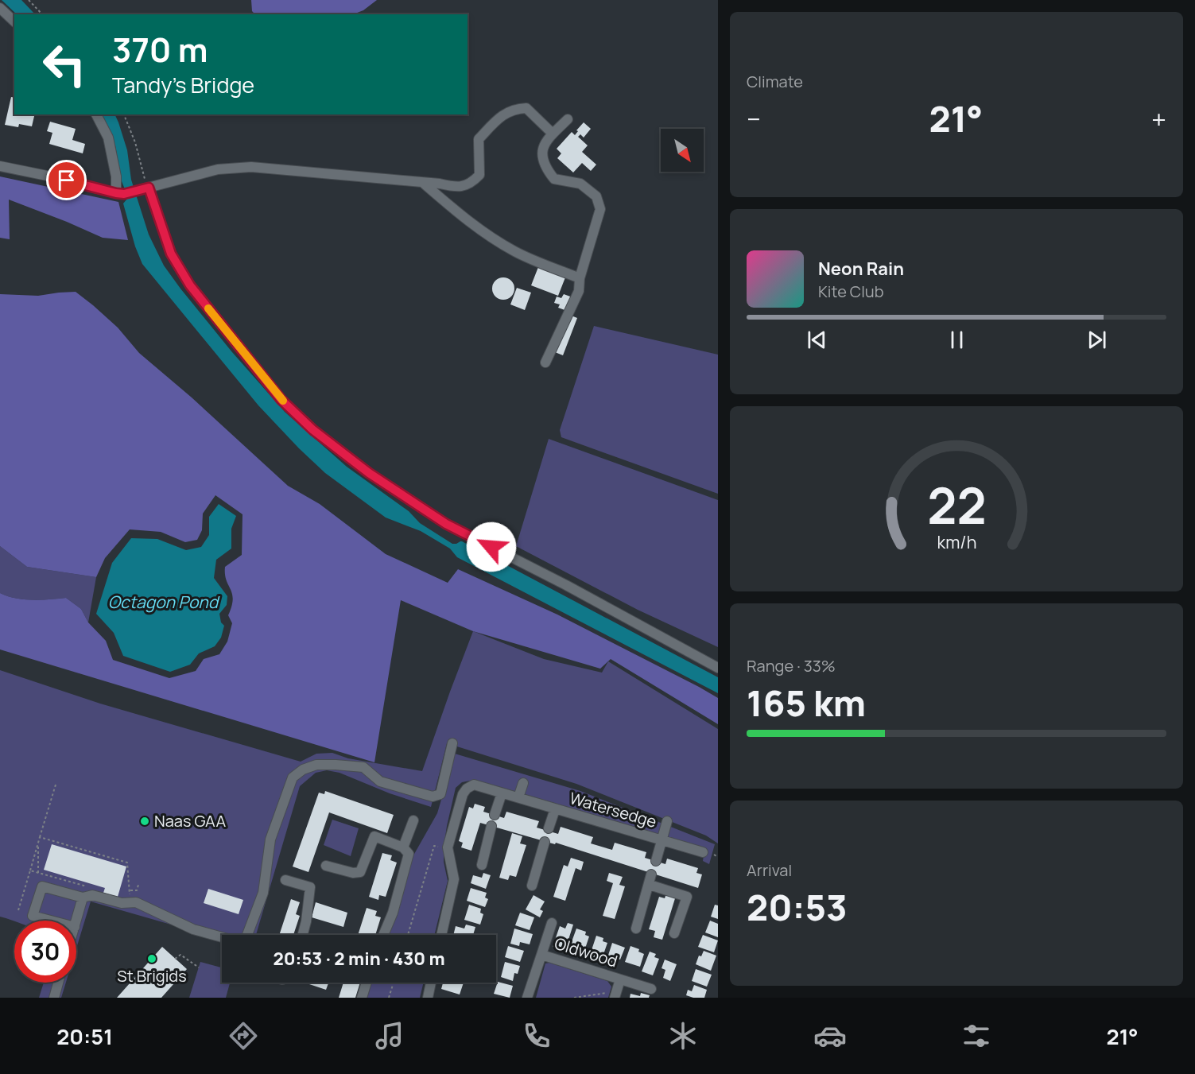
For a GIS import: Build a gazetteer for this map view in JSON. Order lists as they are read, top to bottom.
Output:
{
  "streets": {
    "street": ["Watersedge", "Oldwood"]
  },
  "water": ["Octagon Pond"],
  "places": ["Naas GAA", "St Brigids"],
  "north": "bottom right",
  "page": {
    "tile": [
      "Climate",
      ["Range · 33%", "165 km"],
      ["Arrival", "20:53"]
    ],
    "turn": ["370 m", "Tandy's Bridge"],
    "heat": ["−", "21°", "+"],
    "song": ["Neon Rain", "Kite Club"],
    "limit": "30",
    "trip": "20:53 · 2 min · 430 m",
    "tabs": ["20:51", "21°"],
    "gauge": ["22", "km/h"]
  }
}
